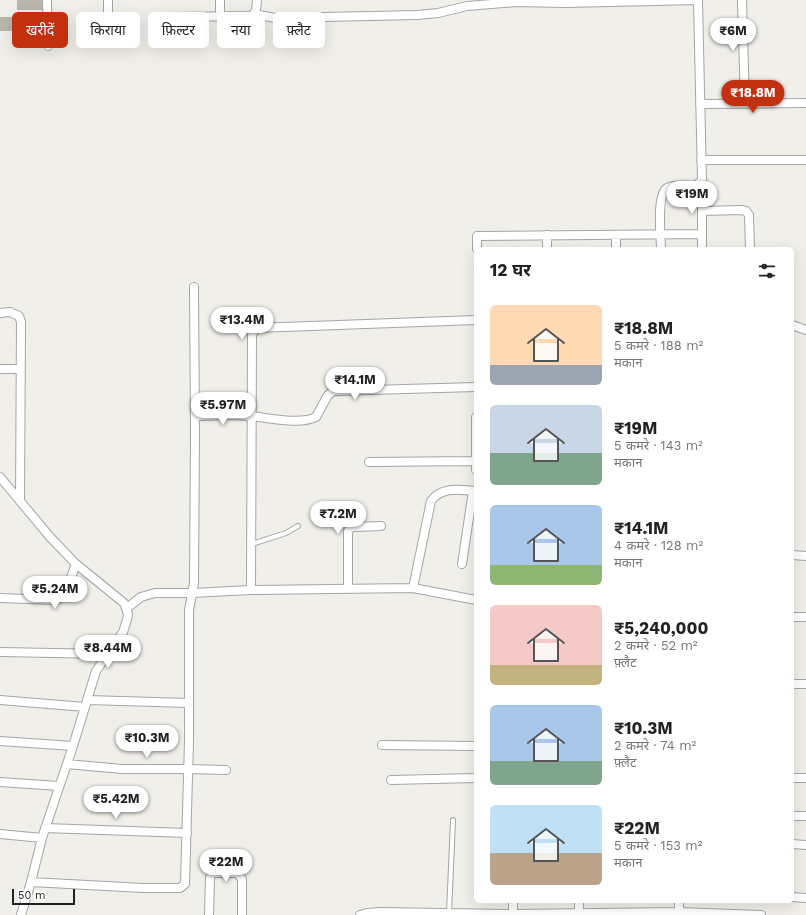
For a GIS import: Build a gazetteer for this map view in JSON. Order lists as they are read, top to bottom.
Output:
{
  "scale_bar": "50 m",
  "page": {
    "chip": [
      "खरीदें",
      "किराया",
      "फ़िल्टर",
      "नया",
      "फ़्लैट"
    ],
    "price": [
      "₹6M",
      "₹18.8M",
      "₹19M",
      "₹13.4M",
      "₹14.1M",
      "₹5.97M",
      "₹7.2M",
      "₹5.24M",
      "₹8.44M",
      "₹10.3M",
      "₹5.42M",
      "₹22M"
    ],
    "heading": "12 घर",
    "list": [
      {
        "name": "₹18.8M",
        "note": "5 कमरे · 188 m² · मकान"
      },
      {
        "name": "₹19M",
        "note": "5 कमरे · 143 m² · मकान"
      },
      {
        "name": "₹14.1M",
        "note": "4 कमरे · 128 m² · मकान"
      },
      {
        "name": "₹5,240,000",
        "note": "2 कमरे · 52 m² · फ़्लैट"
      },
      {
        "name": "₹10.3M",
        "note": "2 कमरे · 74 m² · फ़्लैट"
      },
      {
        "name": "₹22M",
        "note": "5 कमरे · 153 m² · मकान"
      }
    ],
    "scale": "50 m"
  }
}
